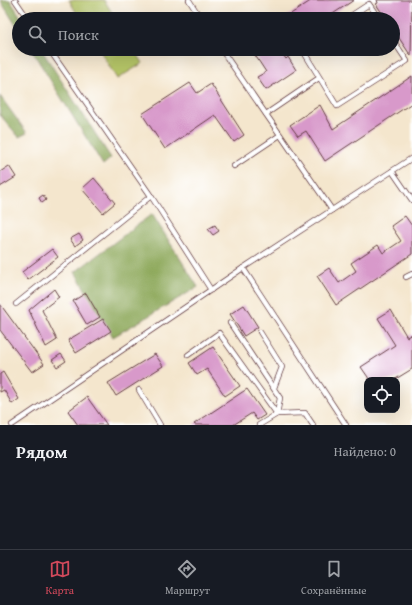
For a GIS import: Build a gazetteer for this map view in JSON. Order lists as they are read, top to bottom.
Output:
{
  "page": {
    "search": "Поиск",
    "heading": ["Рядом", "Найдено: 0"],
    "nav": ["Карта", "Маршрут", "Сохранённые"]
  }
}
